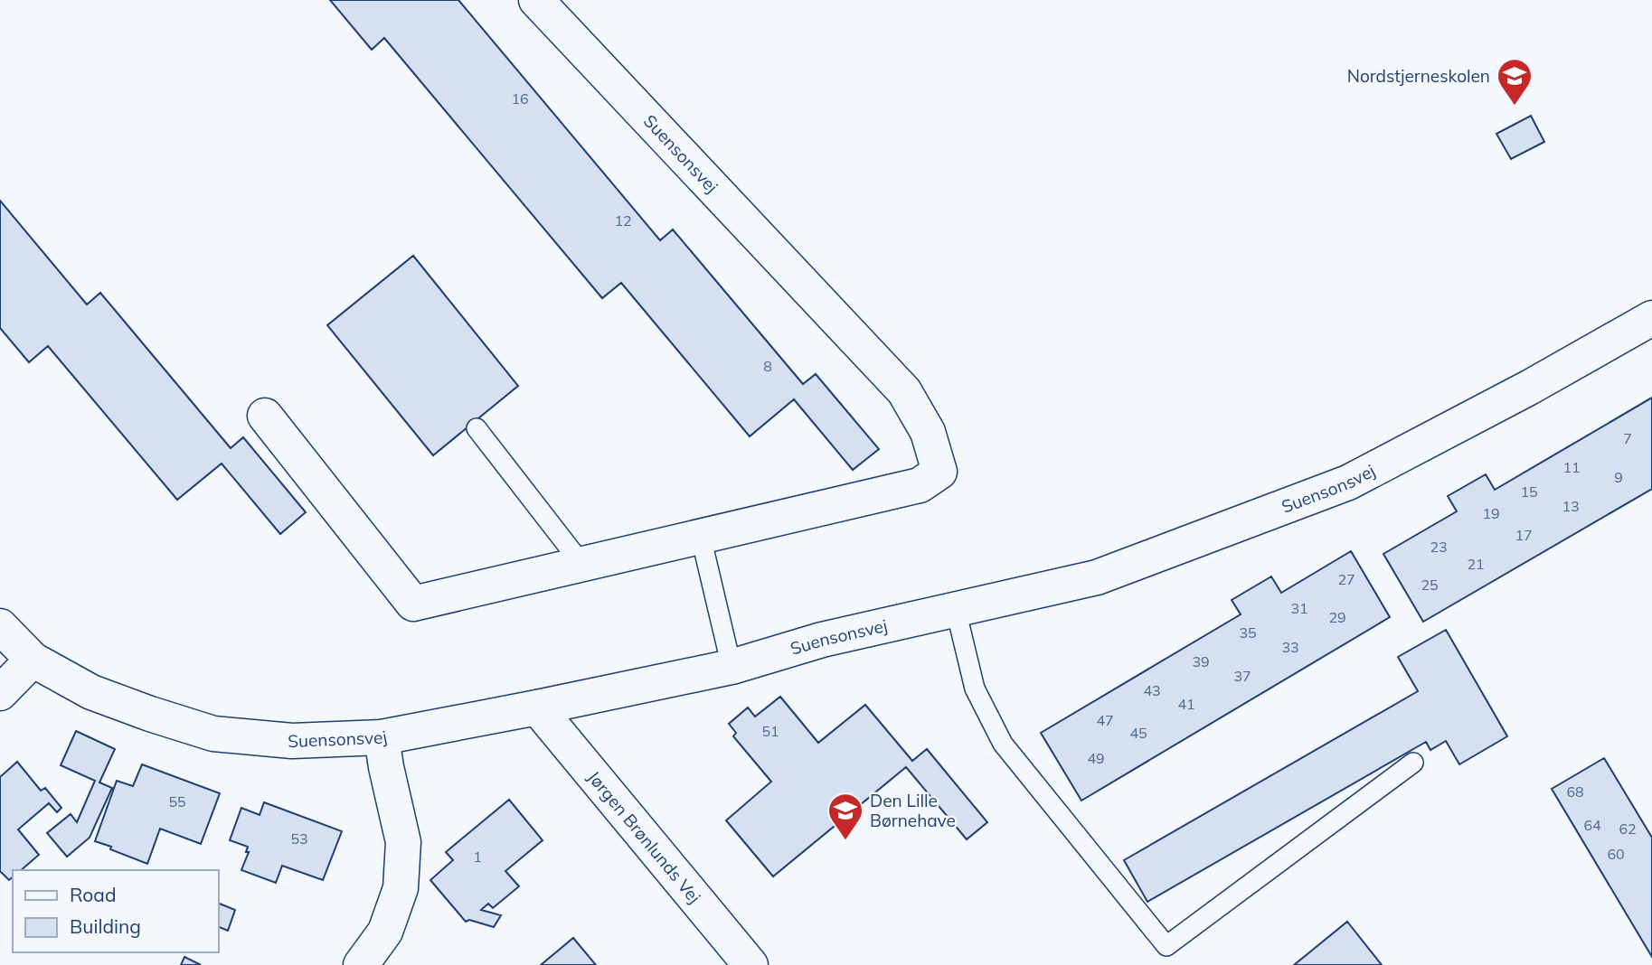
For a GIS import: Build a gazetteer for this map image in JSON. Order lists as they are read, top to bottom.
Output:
{
  "streets": {
    "street": ["Suensonsvej", "Jørgen Brønlunds Vej"]
  },
  "crossings": [
    ["Suensonsvej", "Jørgen Brønlunds Vej"]
  ],
  "places": {
    "school or university": ["Nordstjerneskolen", "Den Lille Børnehave"]
  },
  "house_numbers": [
    "16",
    "12",
    "8",
    "7",
    "11",
    "9",
    "15",
    "13",
    "19",
    "17",
    "23",
    "21",
    "27",
    "25",
    "31",
    "29",
    "35",
    "33",
    "39",
    "37",
    "43",
    "41",
    "47",
    "51",
    "45",
    "49",
    "68",
    "55",
    "64",
    "62",
    "53",
    "60",
    "1"
  ],
  "legend": ["Road", "Building"]
}
